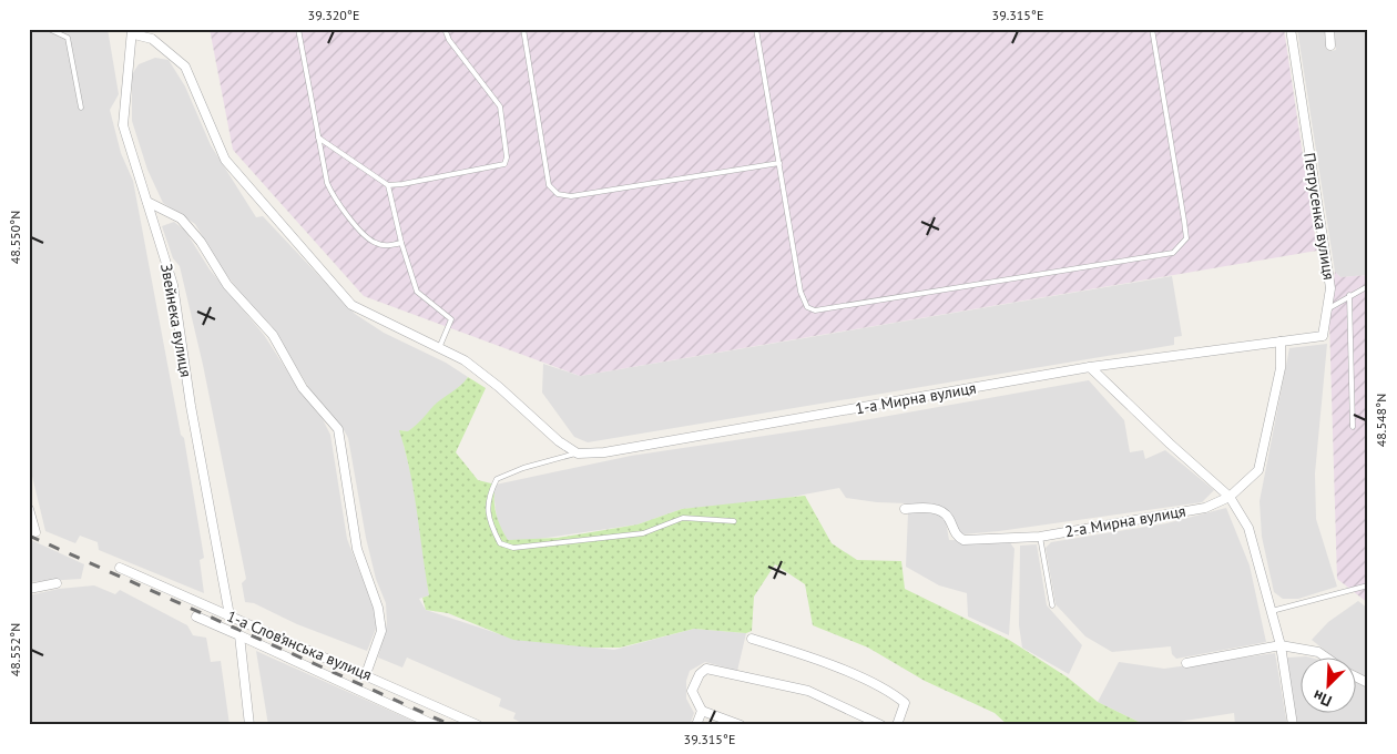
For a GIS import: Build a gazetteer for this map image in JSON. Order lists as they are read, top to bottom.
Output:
{
  "streets": {
    "street": [
      "Петрусенка вулиця",
      "Звейнека вулиця",
      "1-а Мирна вулиця",
      "2-а Мирна вулиця",
      "1-а Слов’янська вулиця"
    ]
  },
  "crossings": [
    ["Петрусенка вулиця", "1-а Мирна вулиця"],
    ["Петрусенка вулиця", "2-а Мирна вулиця"],
    ["Звейнека вулиця", "1-а Слов’янська вулиця"]
  ],
  "north": "bottom left",
  "coordinates": [
    "39.320°E",
    "39.315°E",
    "48.550°N",
    "48.548°N",
    "48.552°N"
  ]
}
